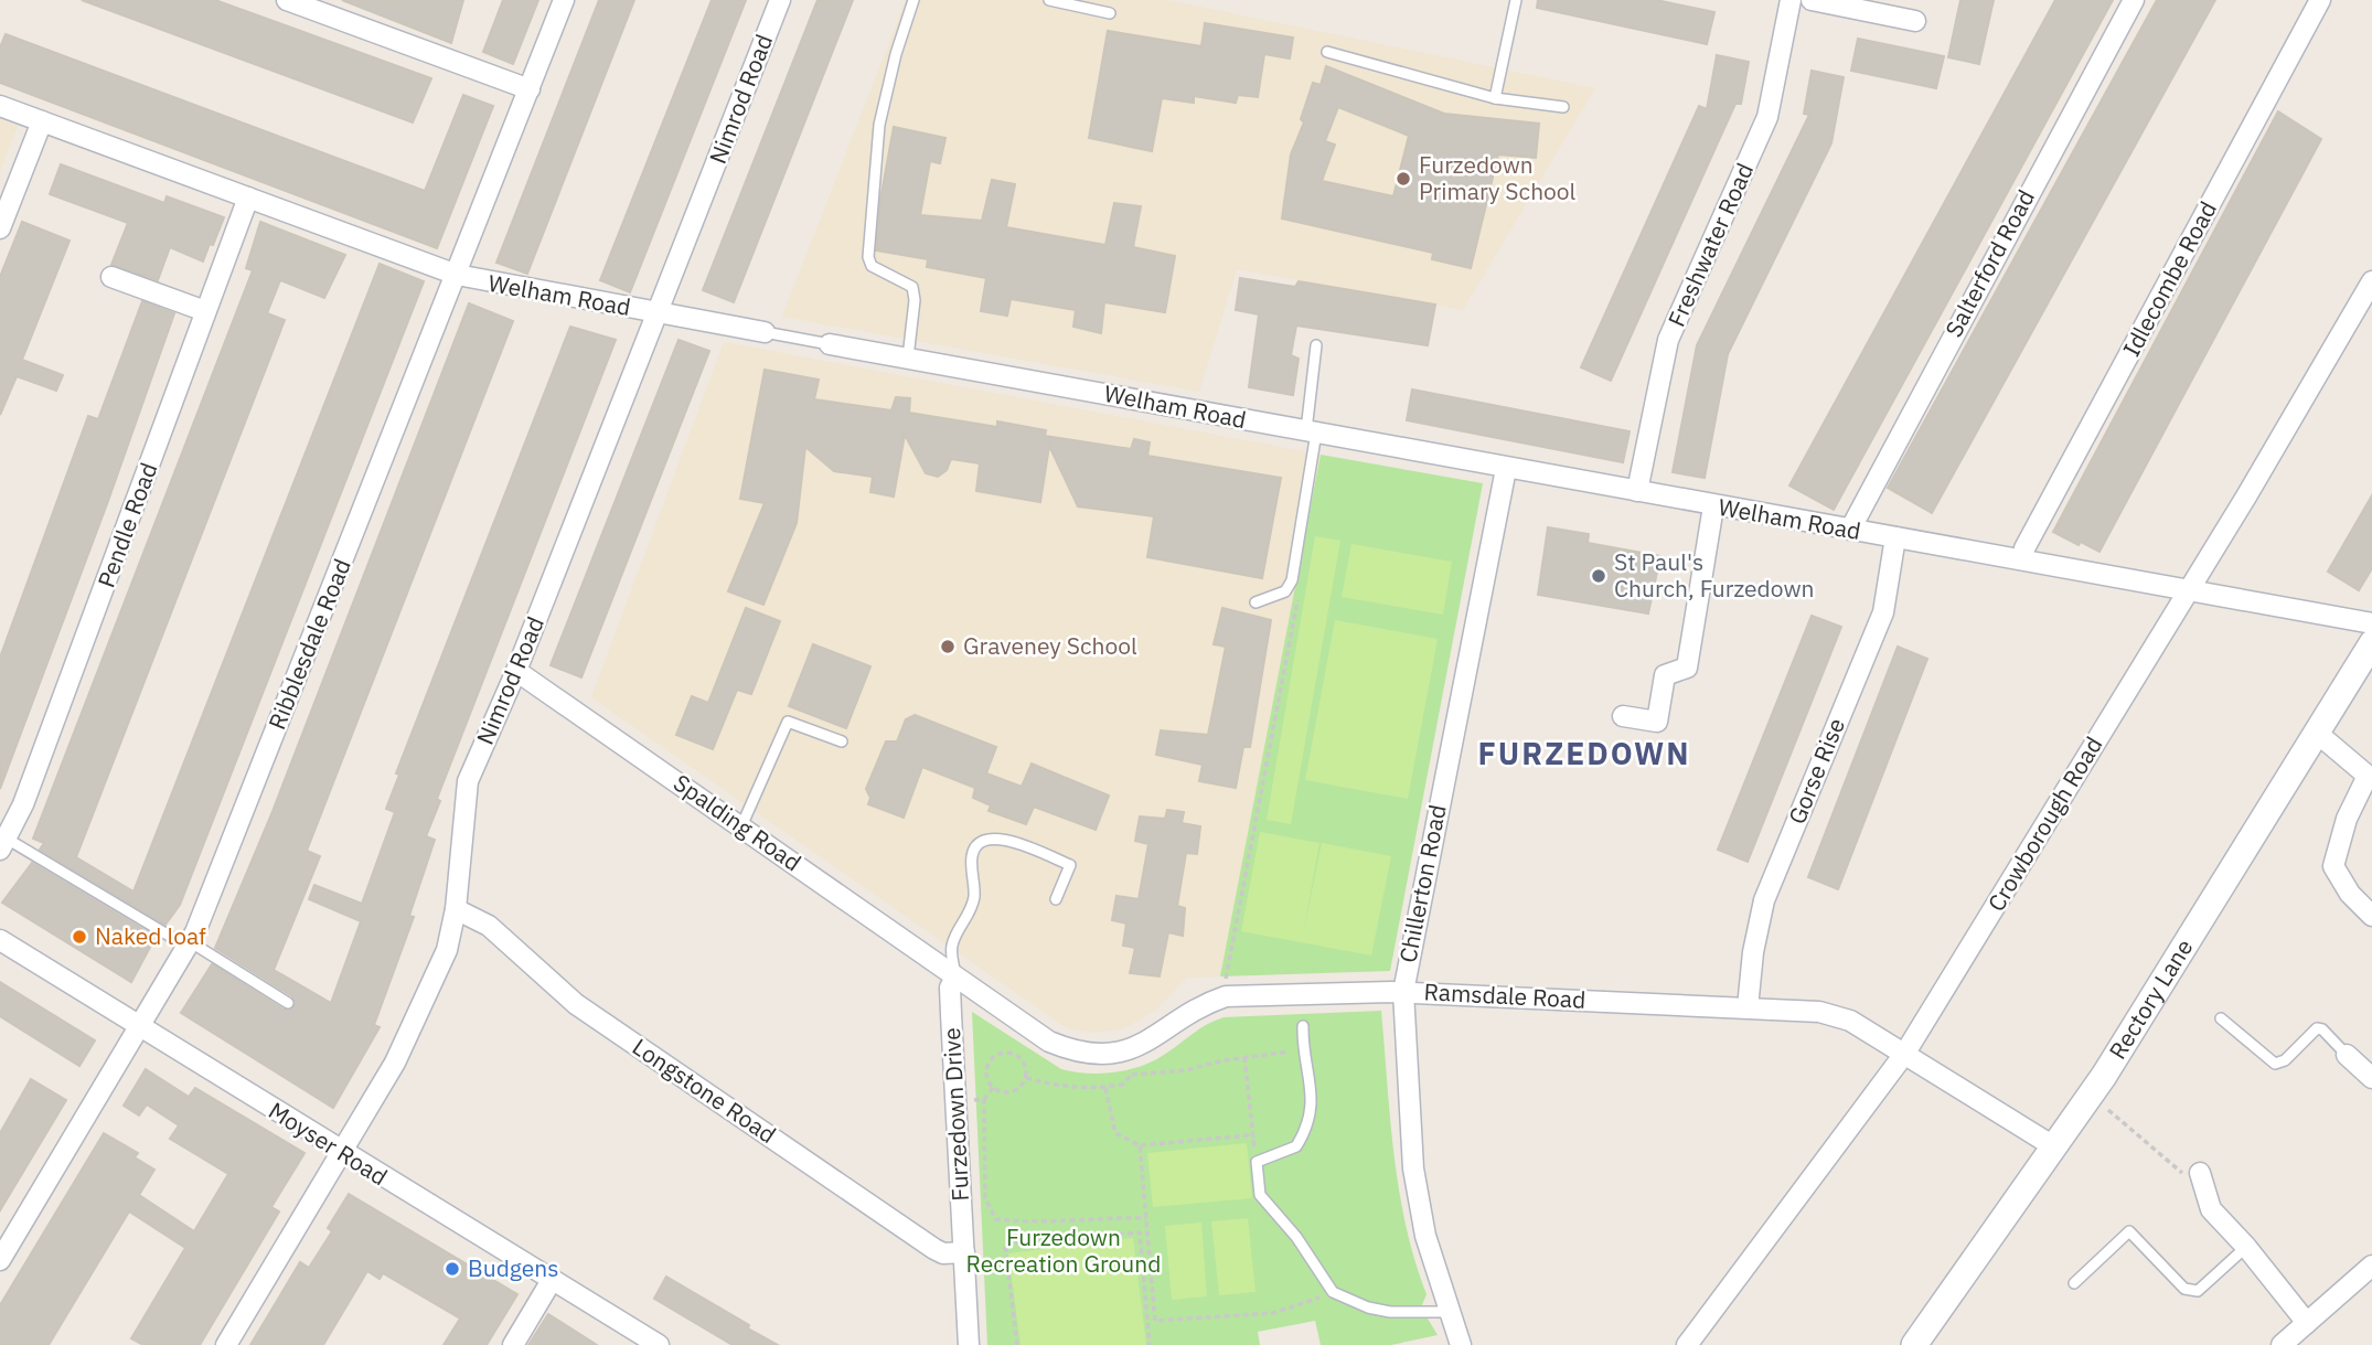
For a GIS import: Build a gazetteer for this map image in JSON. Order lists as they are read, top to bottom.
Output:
{
  "streets": {
    "main road": ["Rectory Lane"],
    "street": [
      "Nimrod Road",
      "Freshwater Road",
      "Salterford Road",
      "Idlecombe Road",
      "Welham Road",
      "Pendle Road",
      "Ribblesdale Road",
      "Gorse Rise",
      "Spalding Road",
      "Crowborough Road",
      "Chillerton Road",
      "Ramsdale Road",
      "Longstone Road",
      "Furzedown Drive",
      "Moyser Road"
    ]
  },
  "crossings": [
    ["Nimrod Road", "Welham Road"],
    ["Nimrod Road", "Spalding Road"],
    ["Nimrod Road", "Longstone Road"],
    ["Nimrod Road", "Moyser Road"],
    ["Freshwater Road", "Welham Road"],
    ["Salterford Road", "Welham Road"],
    ["Idlecombe Road", "Welham Road"],
    ["Welham Road", "Pendle Road"],
    ["Welham Road", "Ribblesdale Road"],
    ["Welham Road", "Gorse Rise"],
    ["Welham Road", "Crowborough Road"],
    ["Welham Road", "Chillerton Road"],
    ["Ribblesdale Road", "Moyser Road"],
    ["Gorse Rise", "Ramsdale Road"],
    ["Spalding Road", "Ramsdale Road"],
    ["Spalding Road", "Furzedown Drive"],
    ["Crowborough Road", "Ramsdale Road"],
    ["Chillerton Road", "Ramsdale Road"],
    ["Ramsdale Road", "Rectory Lane"],
    ["Ramsdale Road", "Furzedown Drive"],
    ["Longstone Road", "Furzedown Drive"]
  ],
  "districts": ["FURZEDOWN"],
  "parks": ["Furzedown Recreation Ground"],
  "places": [
    "Furzedown Primary School",
    "St Paul's Church, Furzedown",
    "Graveney School",
    "Naked loaf",
    "Budgens"
  ]
}
